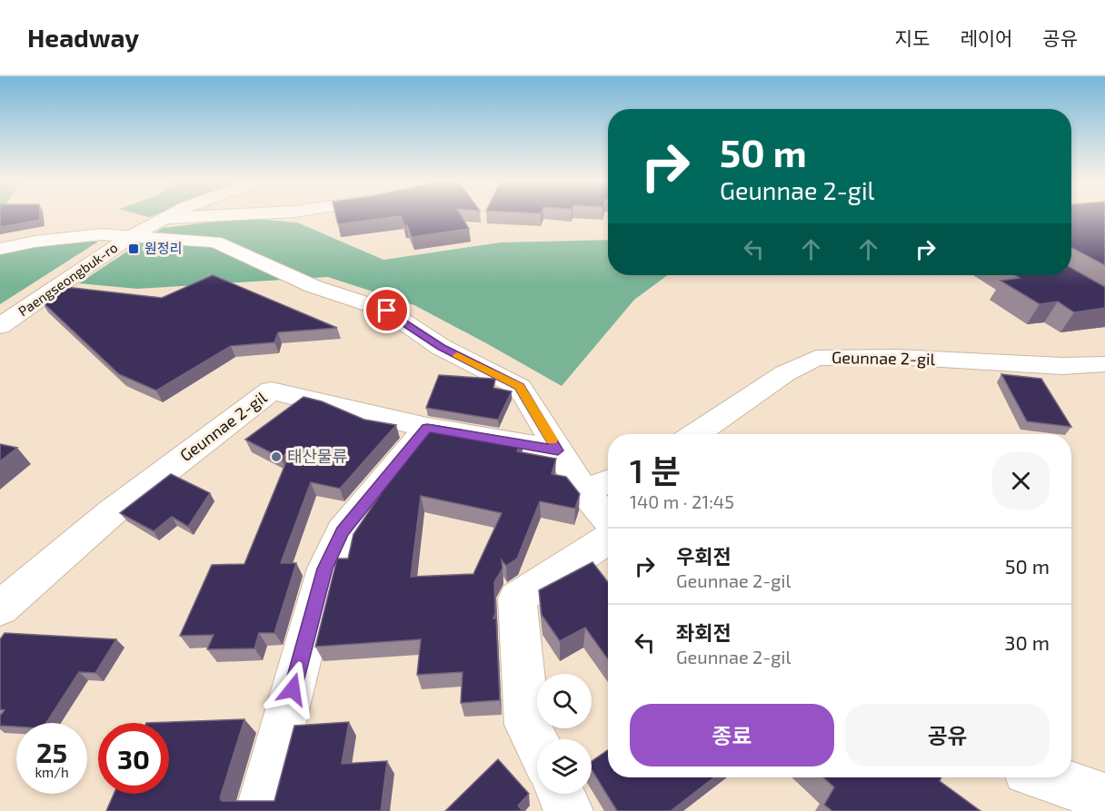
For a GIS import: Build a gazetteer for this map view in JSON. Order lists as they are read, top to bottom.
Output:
{
  "streets": {
    "street": ["Paengseongbuk-ro", "Geunnae 2-gil"]
  },
  "places": {
    "transit": ["원정리"],
    "other": ["태산물류"]
  },
  "page": {
    "header": "Headway",
    "nav": ["지도", "레이어", "공유"],
    "turn": ["50 m", "Geunnae 2-gil"],
    "heading": ["1 분", "140 m · 21:45"],
    "list": [
      {
        "name": "우회전",
        "note": "Geunnae 2-gil",
        "value": "50 m"
      },
      {
        "name": "좌회전",
        "note": "Geunnae 2-gil",
        "value": "30 m"
      }
    ],
    "buttons": ["종료", "공유"],
    "speed": "25 km/h",
    "limit": "30"
  }
}
